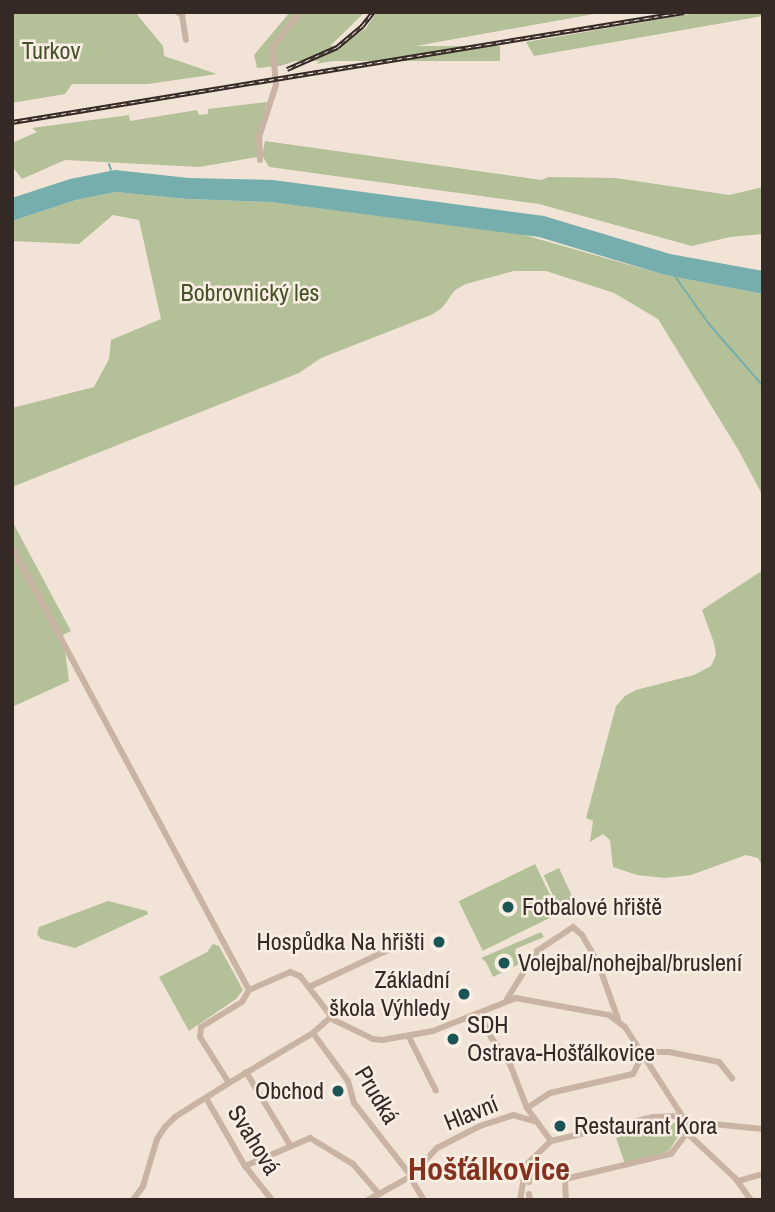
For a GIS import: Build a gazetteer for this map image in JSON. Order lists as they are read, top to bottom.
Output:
{
  "streets": {
    "street": ["Prudká", "Hlavní", "Svahová"]
  },
  "crossings": [
    ["Prudká", "Hlavní"]
  ],
  "districts": ["Hošťálkovice"],
  "parks": ["Turkov", "Bobrovnický les"],
  "places": [
    "Fotbalové hřiště",
    "Hospůdka Na hřišti",
    "Volejbal/nohejbal/bruslení",
    "Základní škola Výhledy",
    "SDH Ostrava-Hošťálkovice",
    "Obchod",
    "Restaurant Kora"
  ]
}
